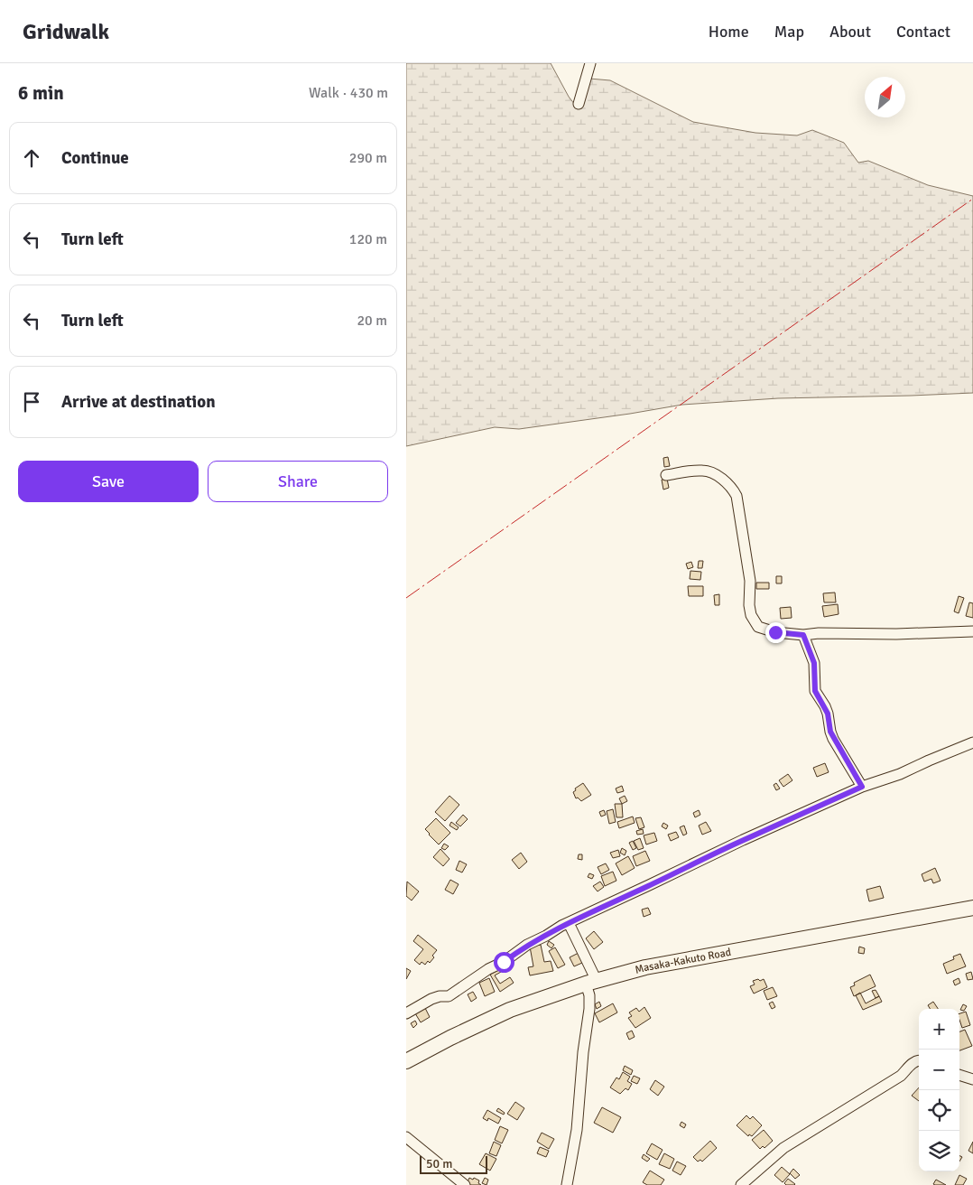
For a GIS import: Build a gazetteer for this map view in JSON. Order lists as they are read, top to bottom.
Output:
{
  "streets": {
    "highway": ["Masaka-Kakuto Road"]
  },
  "scale_bar": "50 m",
  "north": "top right",
  "page": {
    "header": "Gridwalk",
    "nav": [
      "Home",
      "Map",
      "About",
      "Contact"
    ],
    "heading": ["6 min", "Walk · 430 m"],
    "list": [
      ["Continue", "290 m"],
      ["Turn left", "120 m"],
      ["Turn left", "20 m"],
      "Arrive at destination"
    ],
    "buttons": ["Save", "Share"],
    "map_buttons": ["+", "−"],
    "scale": "50 m"
  }
}
